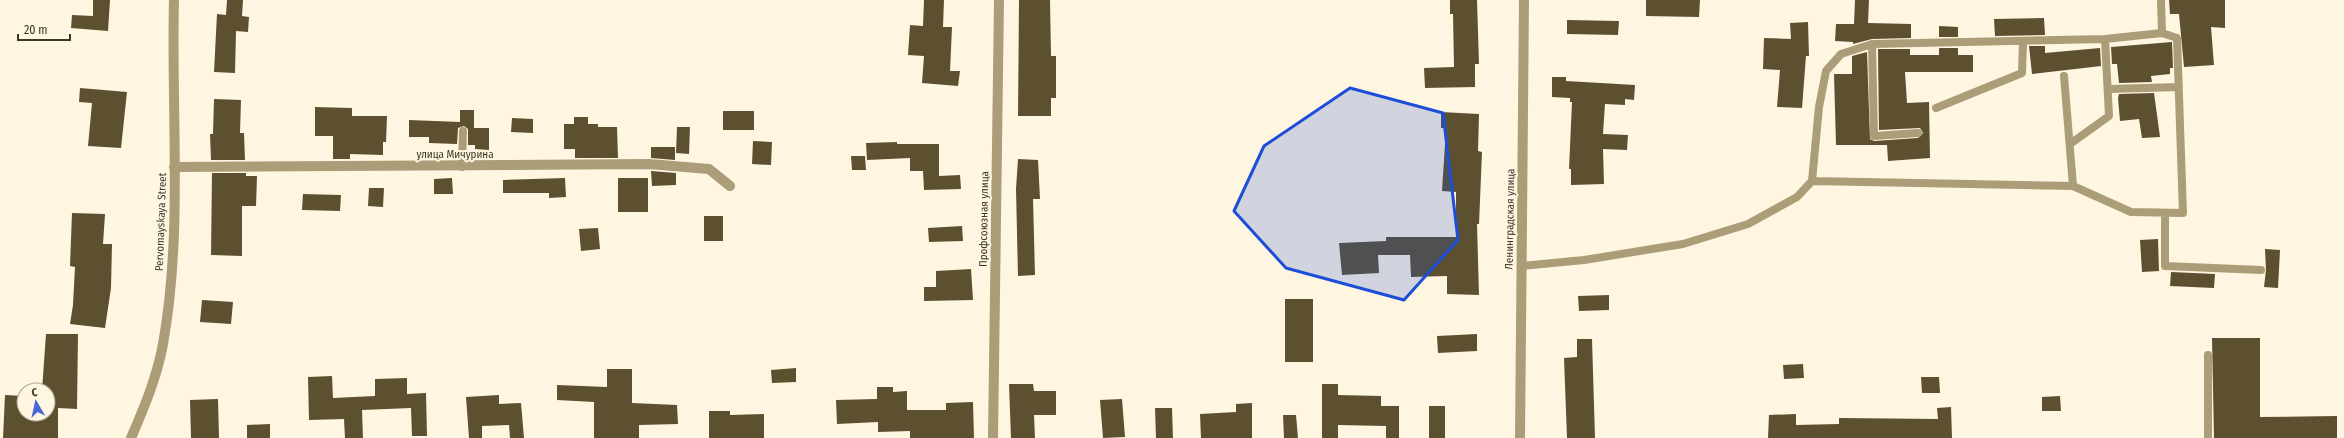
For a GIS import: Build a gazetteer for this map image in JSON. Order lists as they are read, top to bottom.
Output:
{
  "streets": {
    "street": [
      "улица Мичурина",
      "Профсоюзная улица",
      "Ленинградская улица",
      "Pervomayskaya Street"
    ]
  },
  "crossings": [
    ["улица Мичурина", "Pervomayskaya Street"]
  ],
  "scale_bar": "20 m",
  "north": "top"
}
